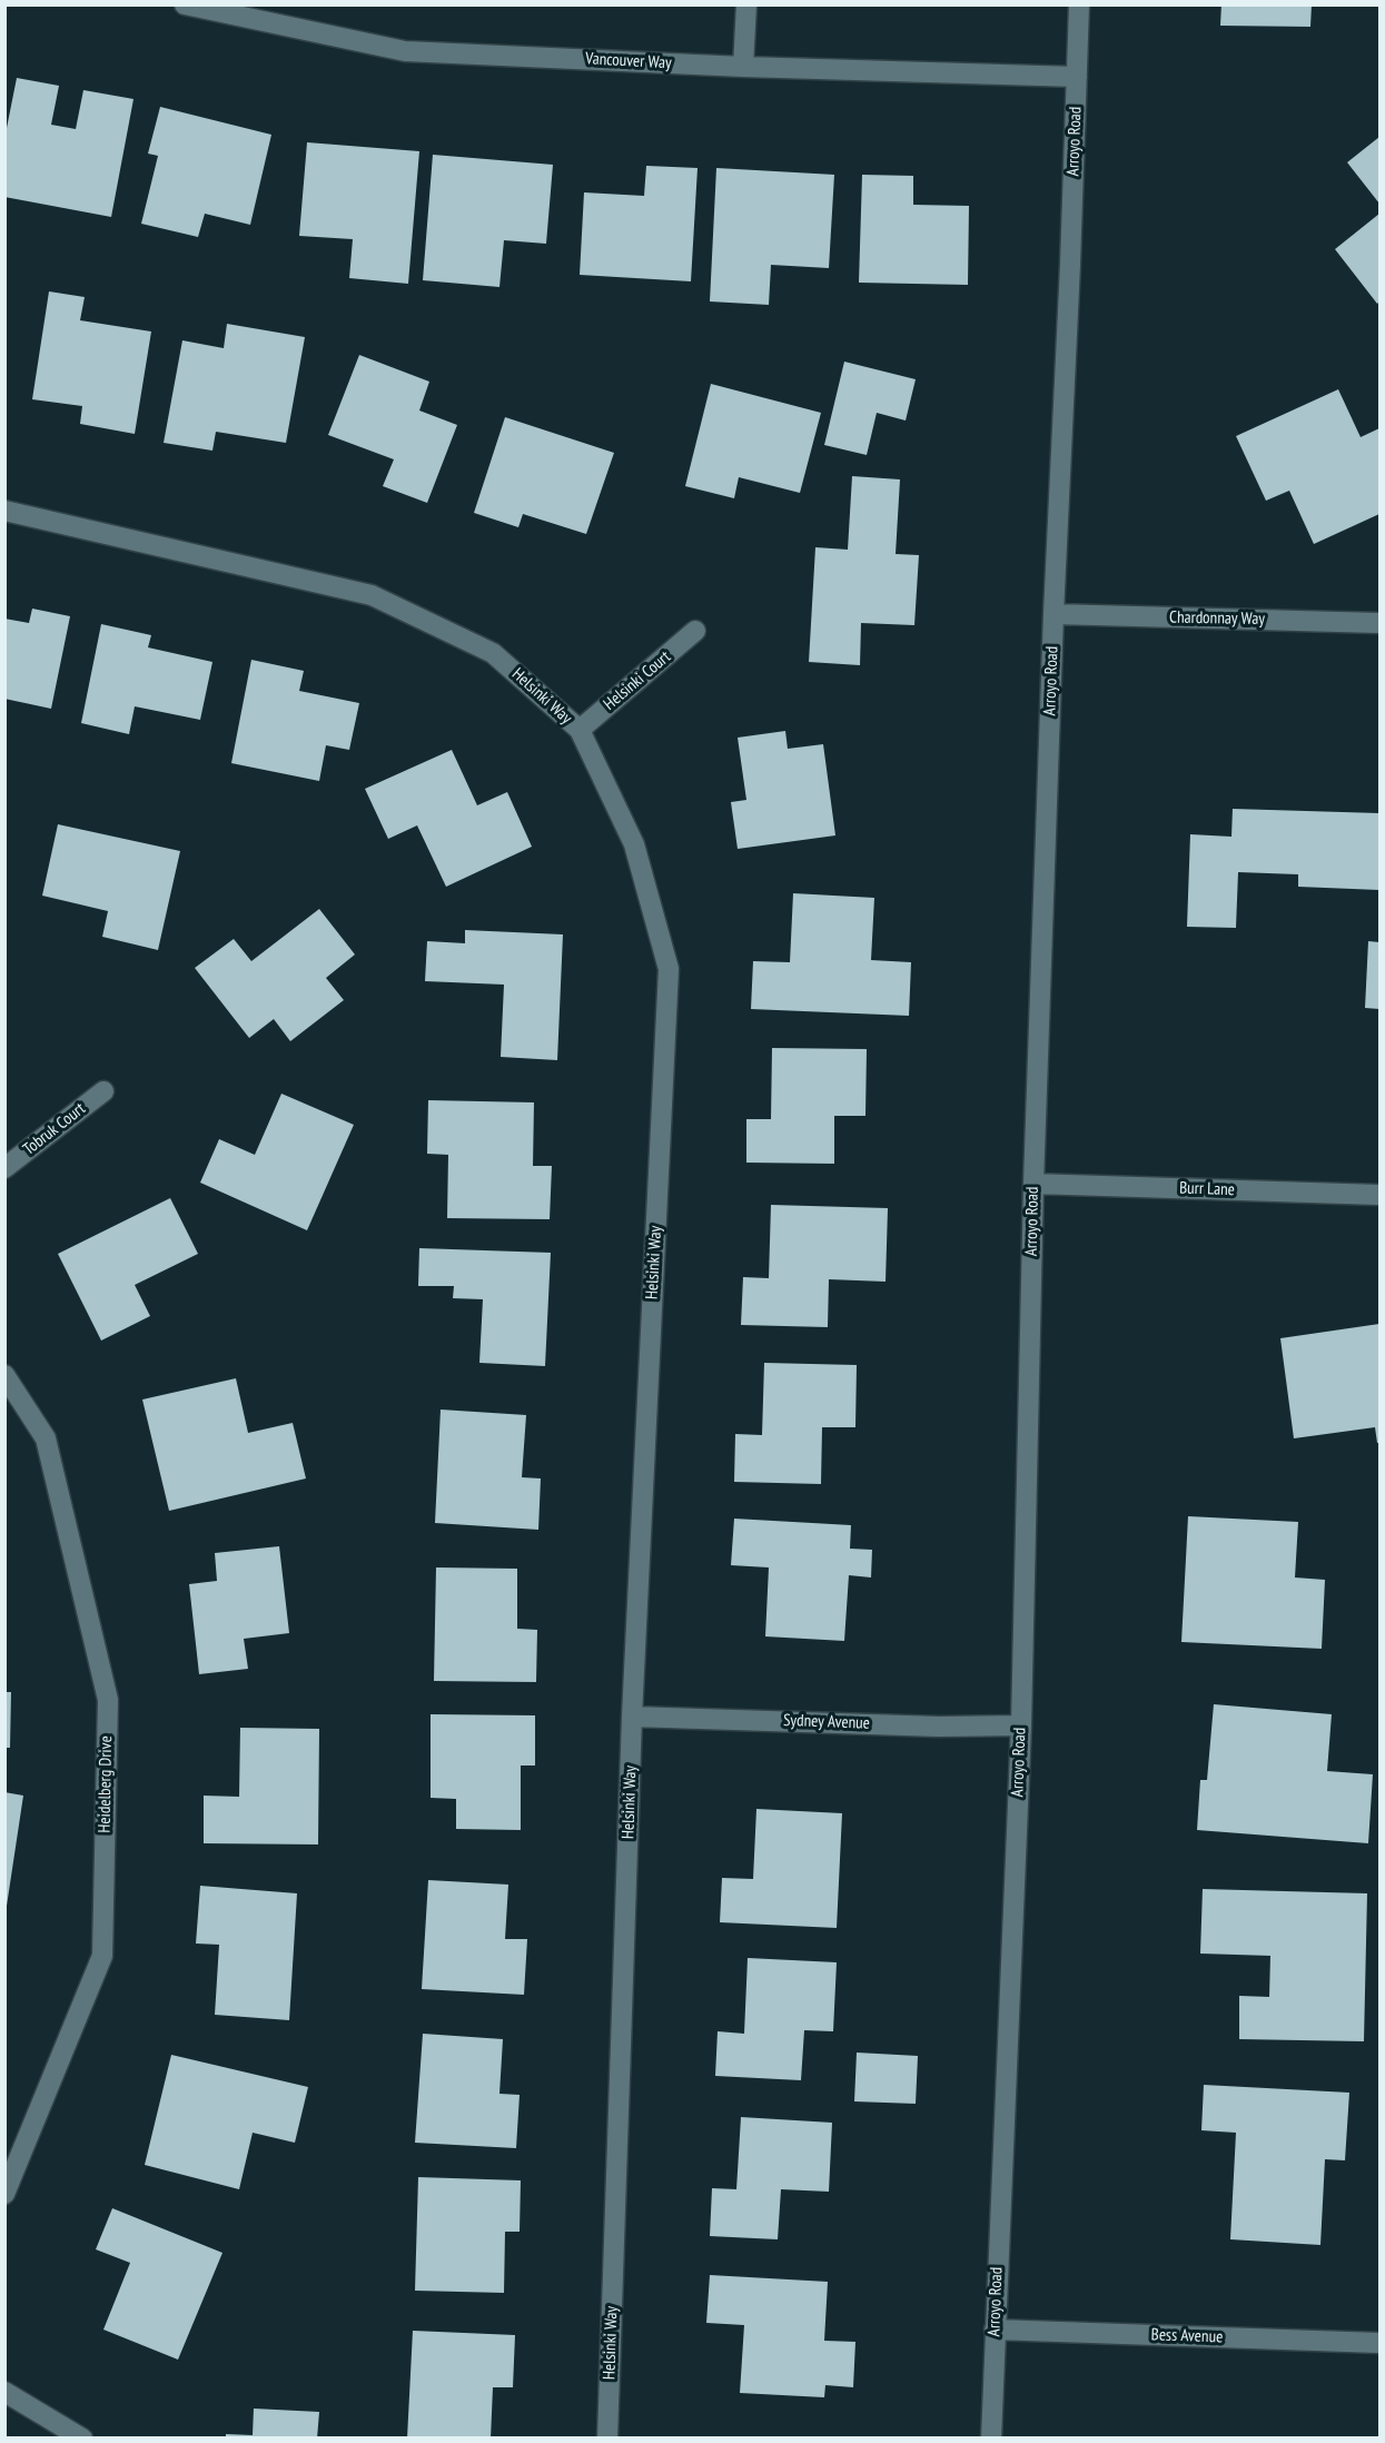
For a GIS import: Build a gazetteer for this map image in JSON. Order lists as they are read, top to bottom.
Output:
{
  "streets": {
    "street": [
      "Vancouver Way",
      "Arroyo Road",
      "Chardonnay Way",
      "Helsinki Court",
      "Helsinki Way",
      "Tobruk Court",
      "Burr Lane",
      "Sydney Avenue",
      "Heidelberg Drive",
      "Bess Avenue"
    ]
  },
  "crossings": [
    ["Vancouver Way", "Arroyo Road"],
    ["Arroyo Road", "Chardonnay Way"],
    ["Arroyo Road", "Burr Lane"],
    ["Arroyo Road", "Sydney Avenue"],
    ["Arroyo Road", "Bess Avenue"],
    ["Helsinki Court", "Helsinki Way"],
    ["Helsinki Way", "Sydney Avenue"]
  ]
}
